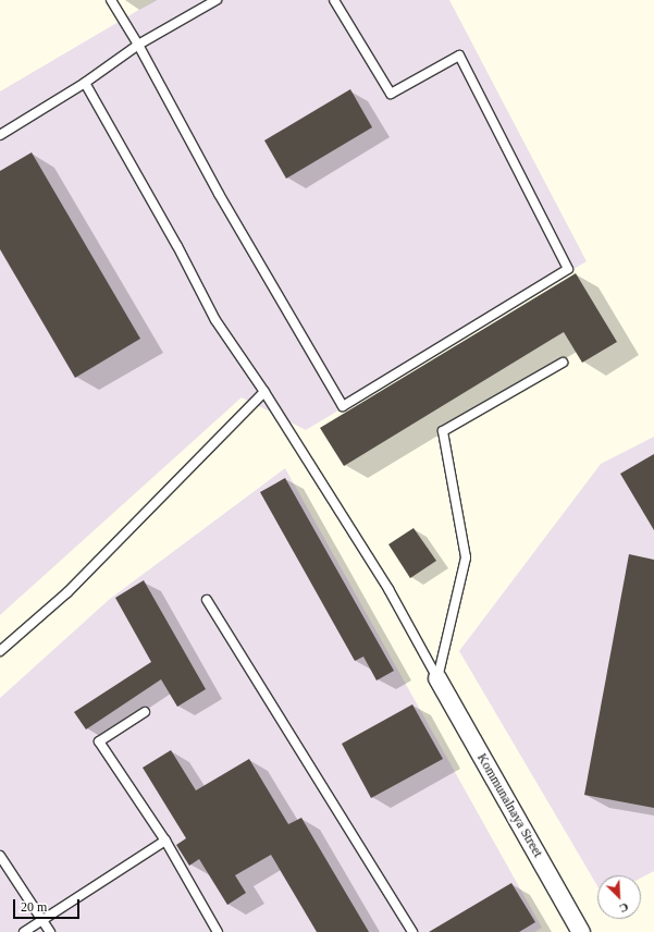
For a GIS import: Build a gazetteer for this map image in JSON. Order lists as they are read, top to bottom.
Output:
{
  "streets": {
    "street": ["Kommunalnaya Street"]
  },
  "scale_bar": "20 m",
  "north": "bottom right"
}
